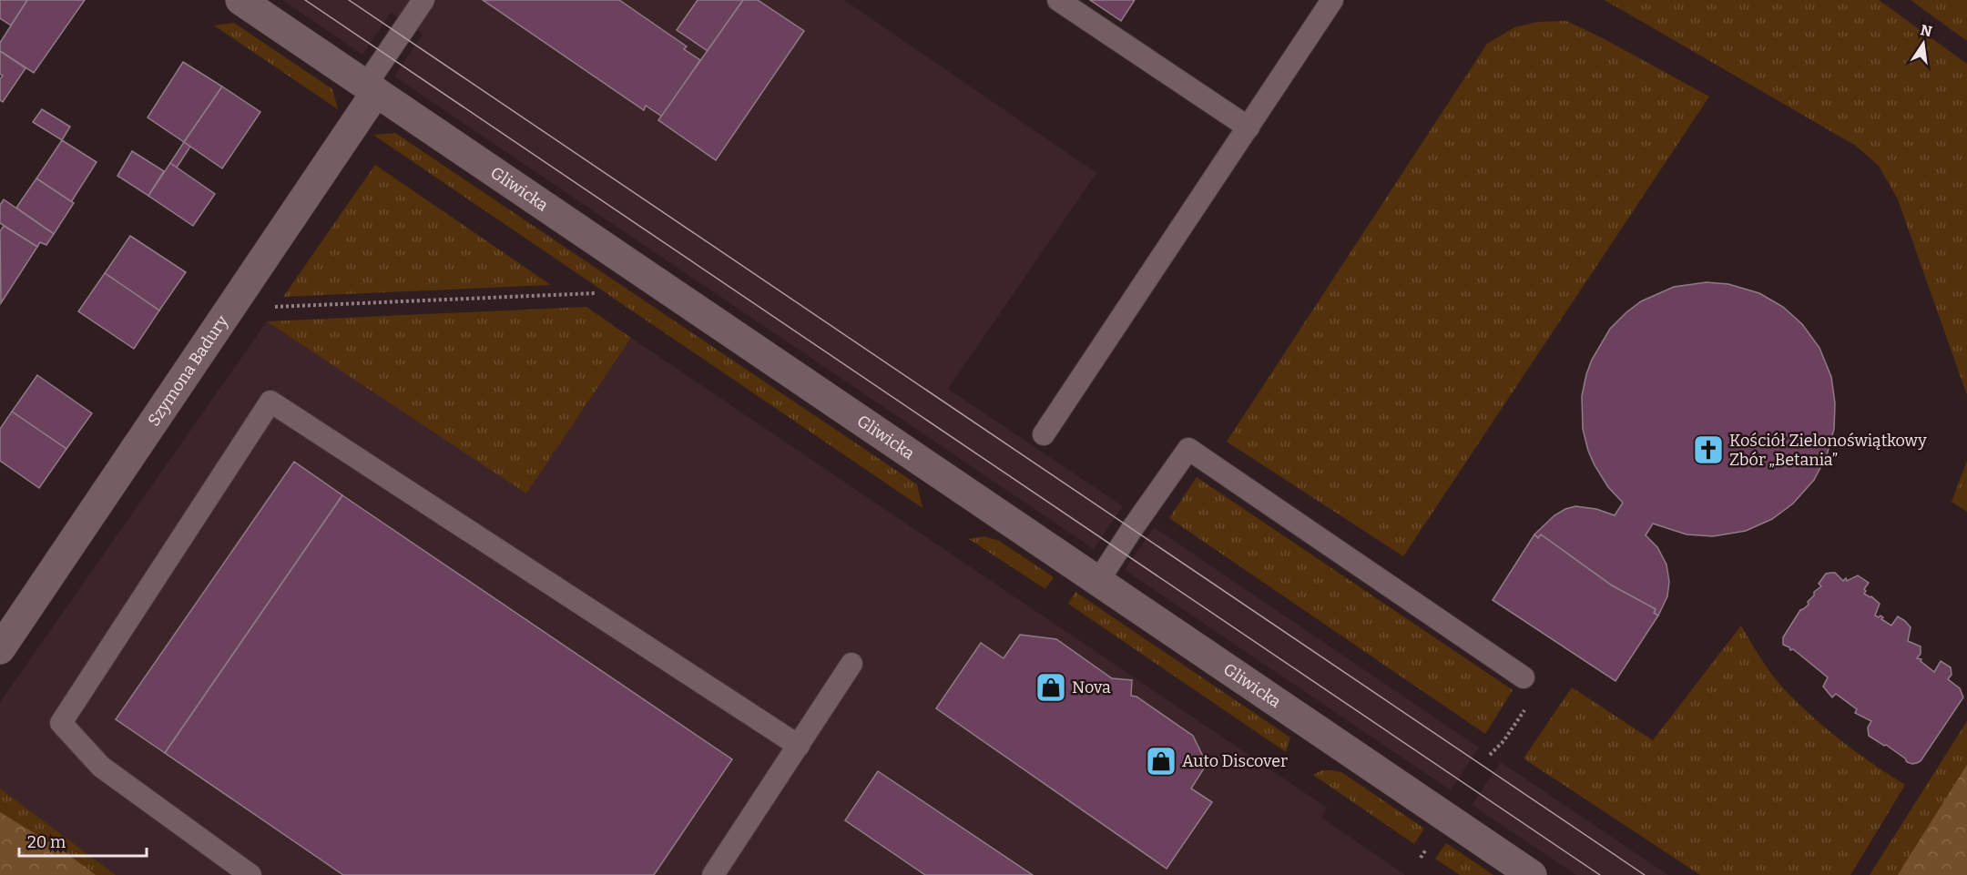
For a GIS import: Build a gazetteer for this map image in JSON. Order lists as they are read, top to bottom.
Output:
{
  "streets": {
    "street": ["Gliwicka", "Szymona Badury"]
  },
  "crossings": [
    ["Gliwicka", "Szymona Badury"]
  ],
  "places": {
    "church": ["Kościół Zielonoświątkowy Zbór „Betania”"],
    "shop": ["Nova", "Auto Discover"]
  },
  "scale_bar": "20 m",
  "north": "top"
}
